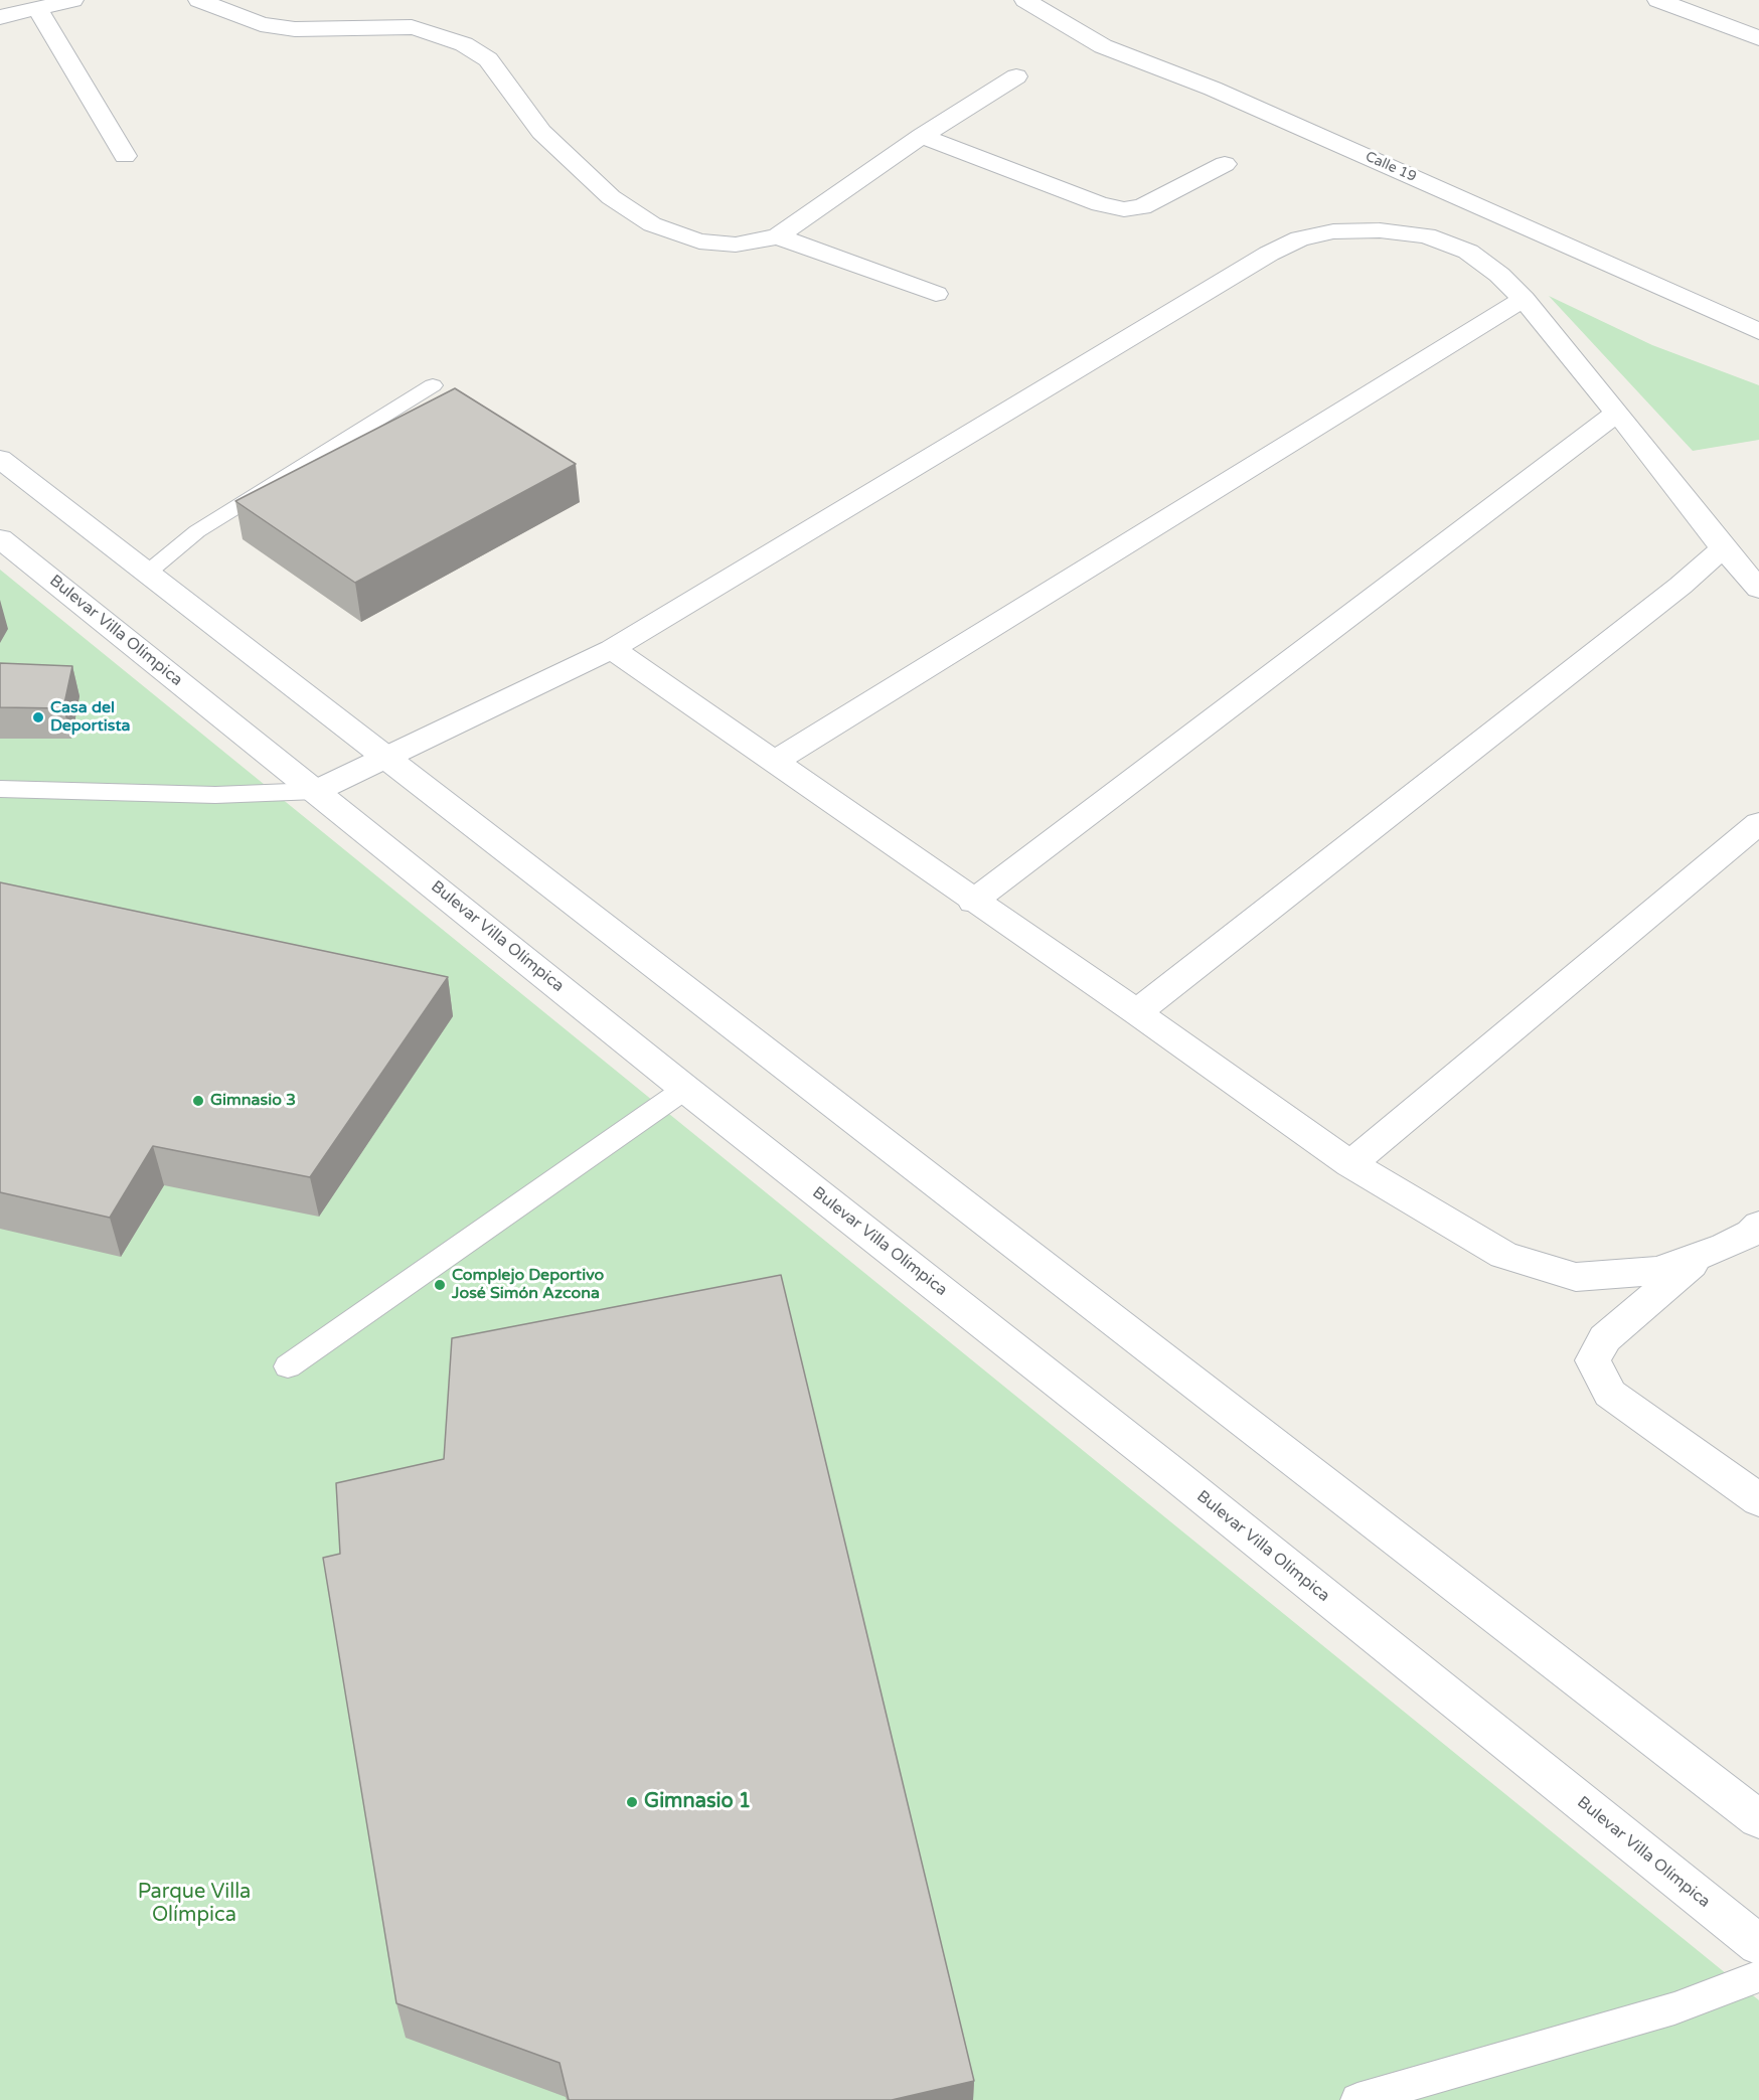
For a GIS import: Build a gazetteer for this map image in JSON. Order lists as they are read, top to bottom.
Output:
{
  "streets": {
    "street": ["Calle 19", "Bulevar Villa Olímpica"]
  },
  "parks": ["Parque Villa Olímpica"],
  "places": [
    "Casa del Deportista",
    "Gimnasio 3",
    "Complejo Deportivo José Simón Azcona",
    "Gimnasio 1"
  ]
}
